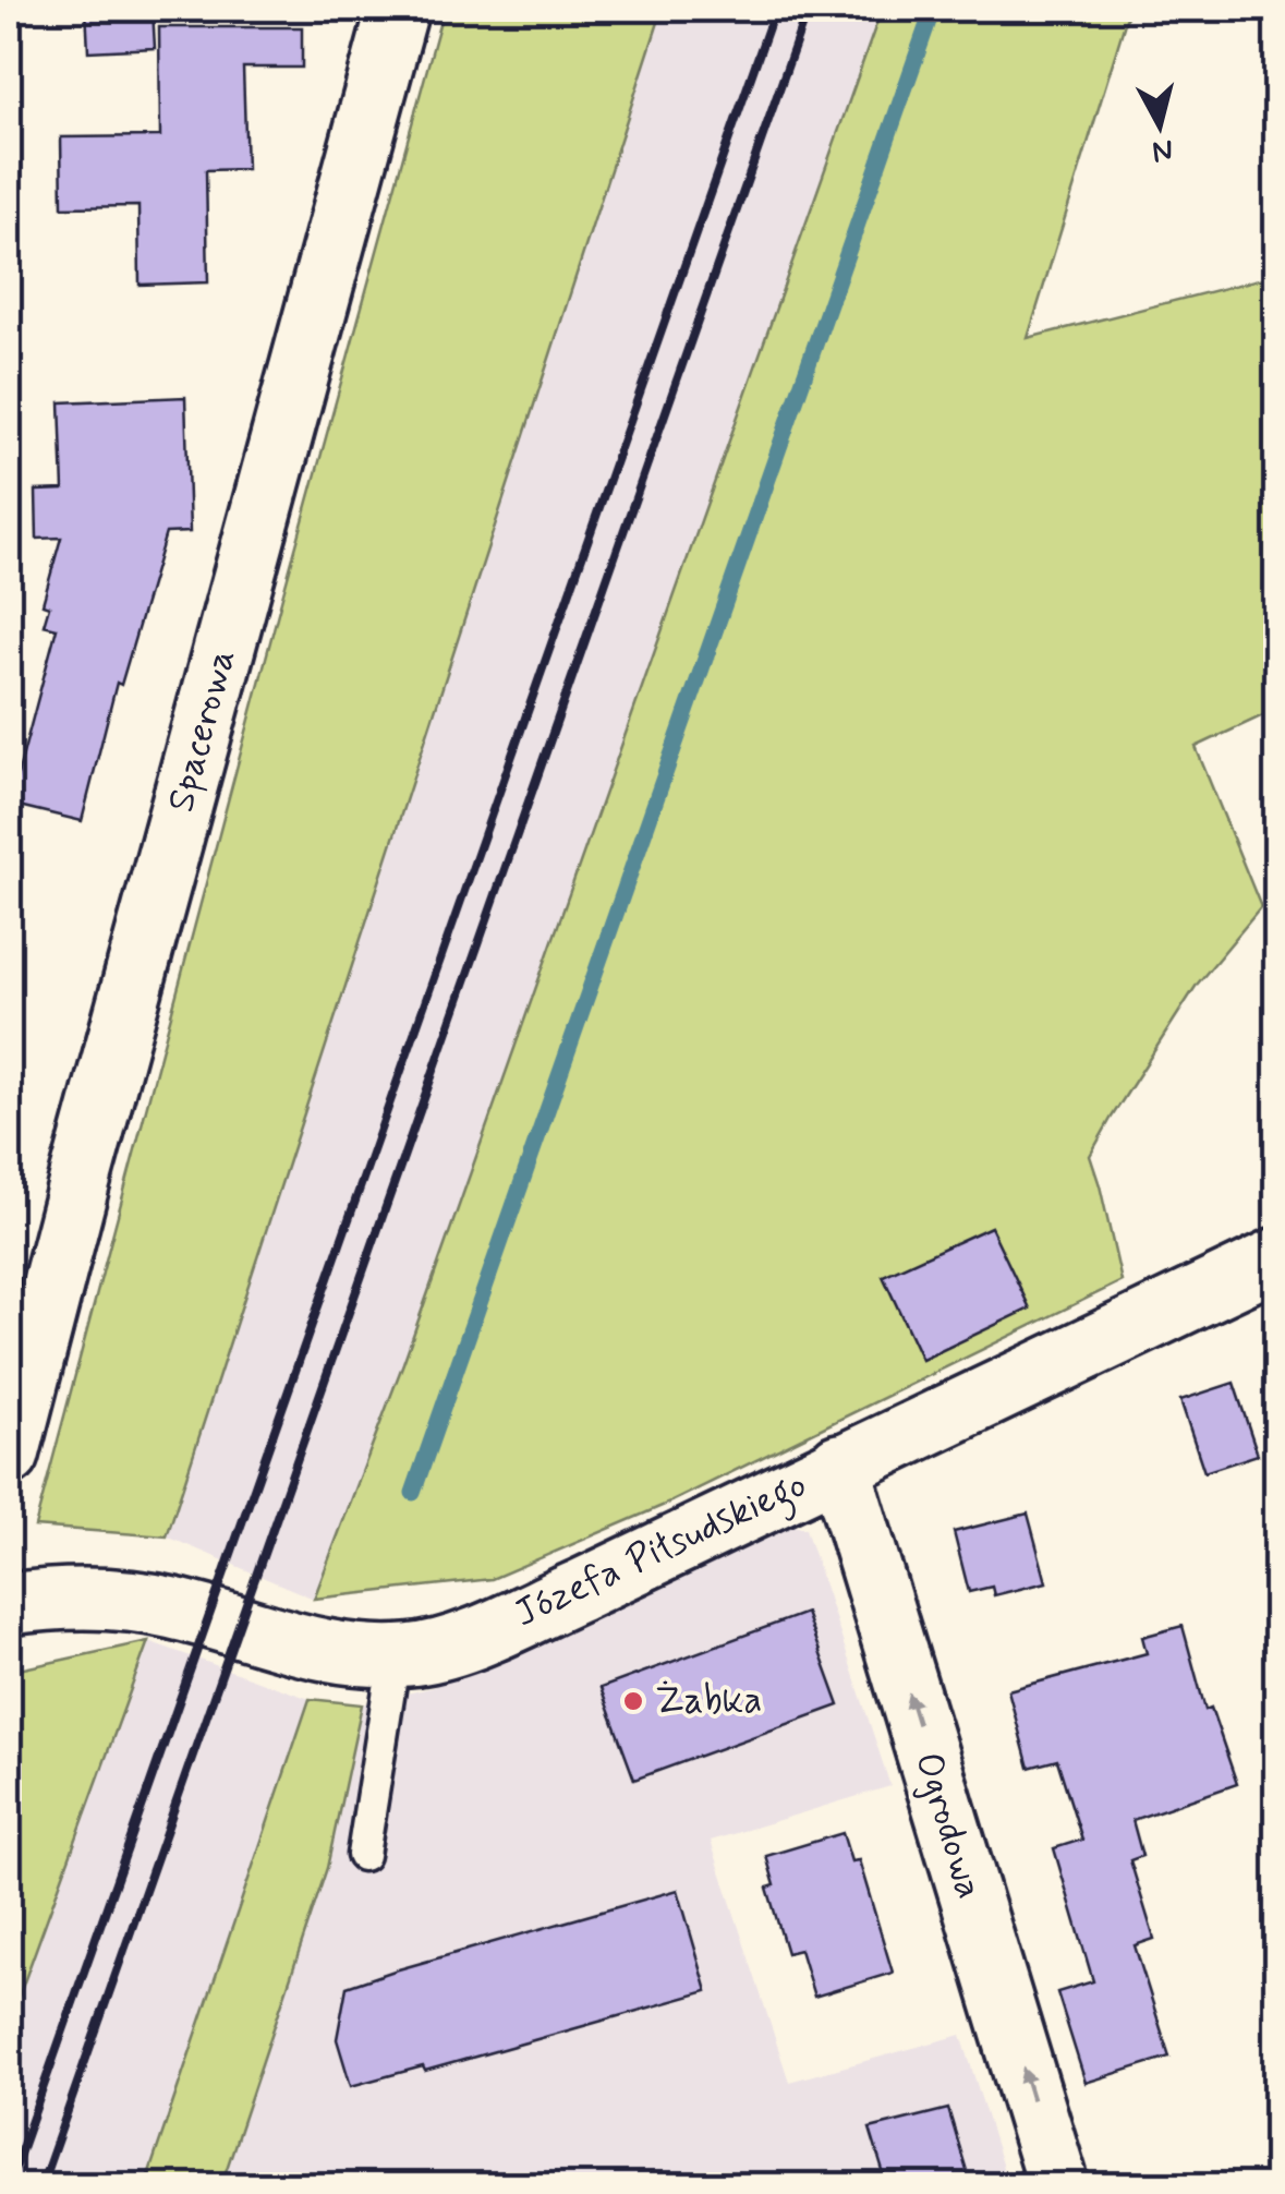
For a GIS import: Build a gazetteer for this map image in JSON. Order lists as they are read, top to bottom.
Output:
{
  "streets": {
    "street": ["Spacerowa", "Józefa Piłsudskiego", "Ogrodowa"]
  },
  "crossings": [
    ["Józefa Piłsudskiego", "Ogrodowa"]
  ],
  "one_way": ["Ogrodowa"],
  "places": ["Żabka"],
  "north": "bottom"
}
